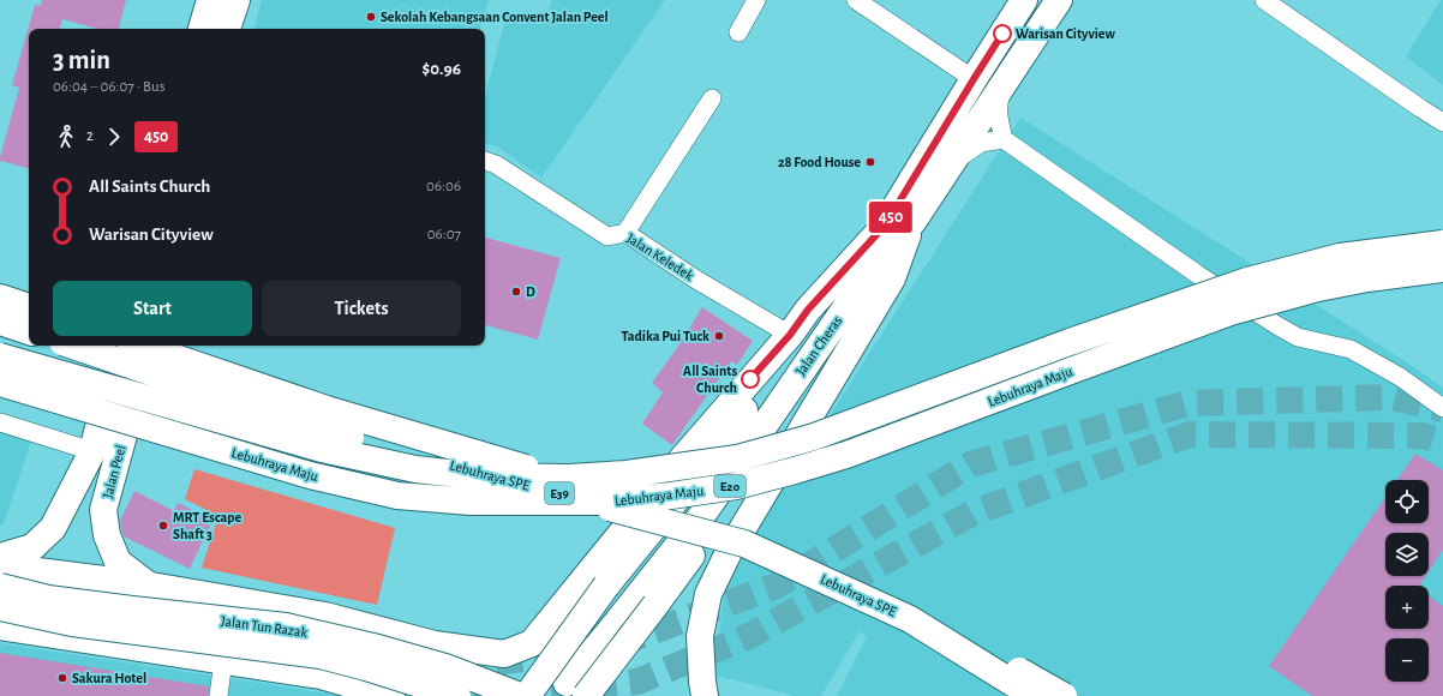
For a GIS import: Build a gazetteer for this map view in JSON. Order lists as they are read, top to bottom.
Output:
{
  "streets": {
    "main road": [
      "Jalan Cheras",
      "Lebuhraya Maju",
      "Jalan Peel",
      "Lebuhraya SPE",
      "E20",
      "E39",
      "Jalan Tun Razak"
    ],
    "street": ["Jalan Keledek"]
  },
  "places": [
    "Sekolah Kebangsaan Convent Jalan Peel",
    "Warisan Cityview",
    "28 Food House",
    "D",
    "Tadika Pui Tuck",
    "All Saints Church",
    "MRT Escape Shaft 3",
    "Sakura Hotel"
  ],
  "lines": ["bus line 450"],
  "page": {
    "on_map": "450",
    "heading": ["3 min", "06:04 – 06:07 · Bus", "$0.96"],
    "legs": ["2", "450"],
    "list": [
      {
        "name": "All Saints Church",
        "value": "06:06"
      },
      {
        "name": "Warisan Cityview",
        "value": "06:07"
      }
    ],
    "buttons": ["Start", "Tickets"],
    "map_buttons": ["+", "−"]
  }
}
